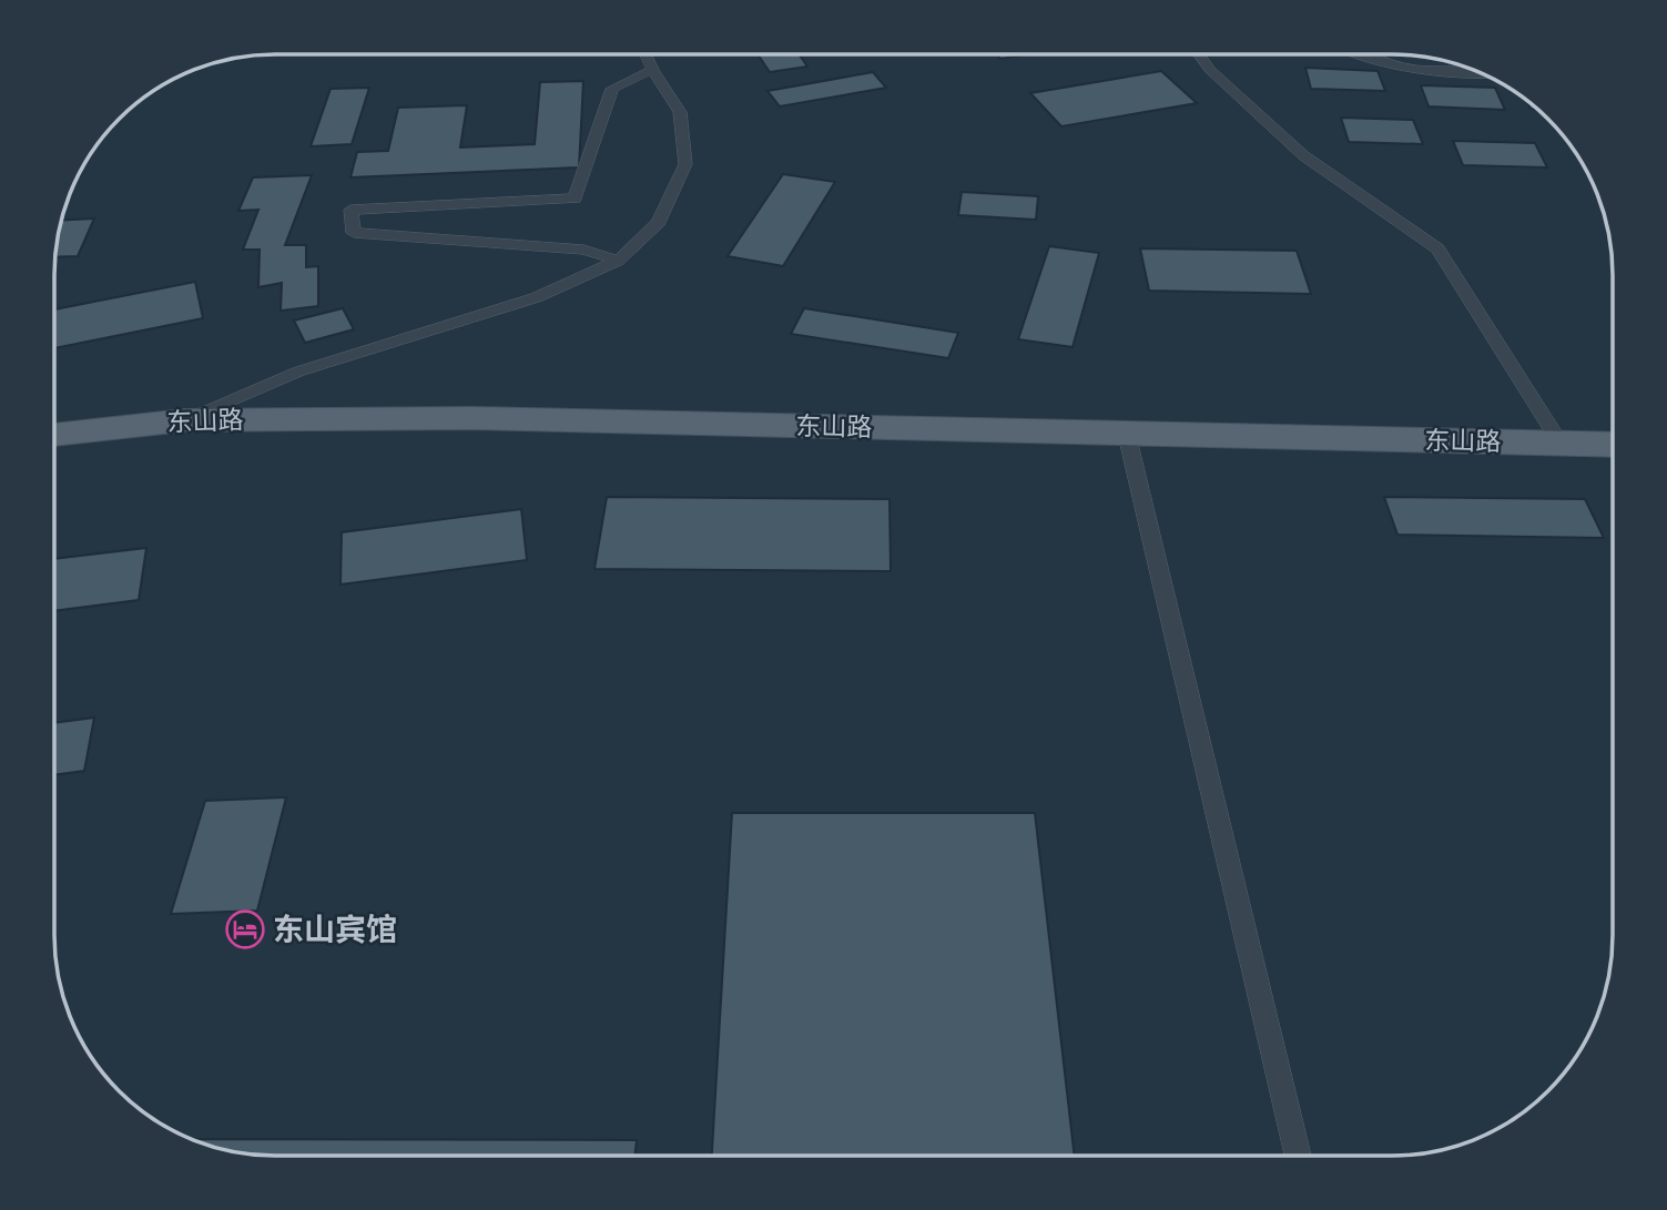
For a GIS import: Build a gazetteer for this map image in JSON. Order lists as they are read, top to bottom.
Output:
{
  "streets": {
    "main road": ["东山路"]
  },
  "places": {
    "hotel": ["东山宾馆"]
  }
}
